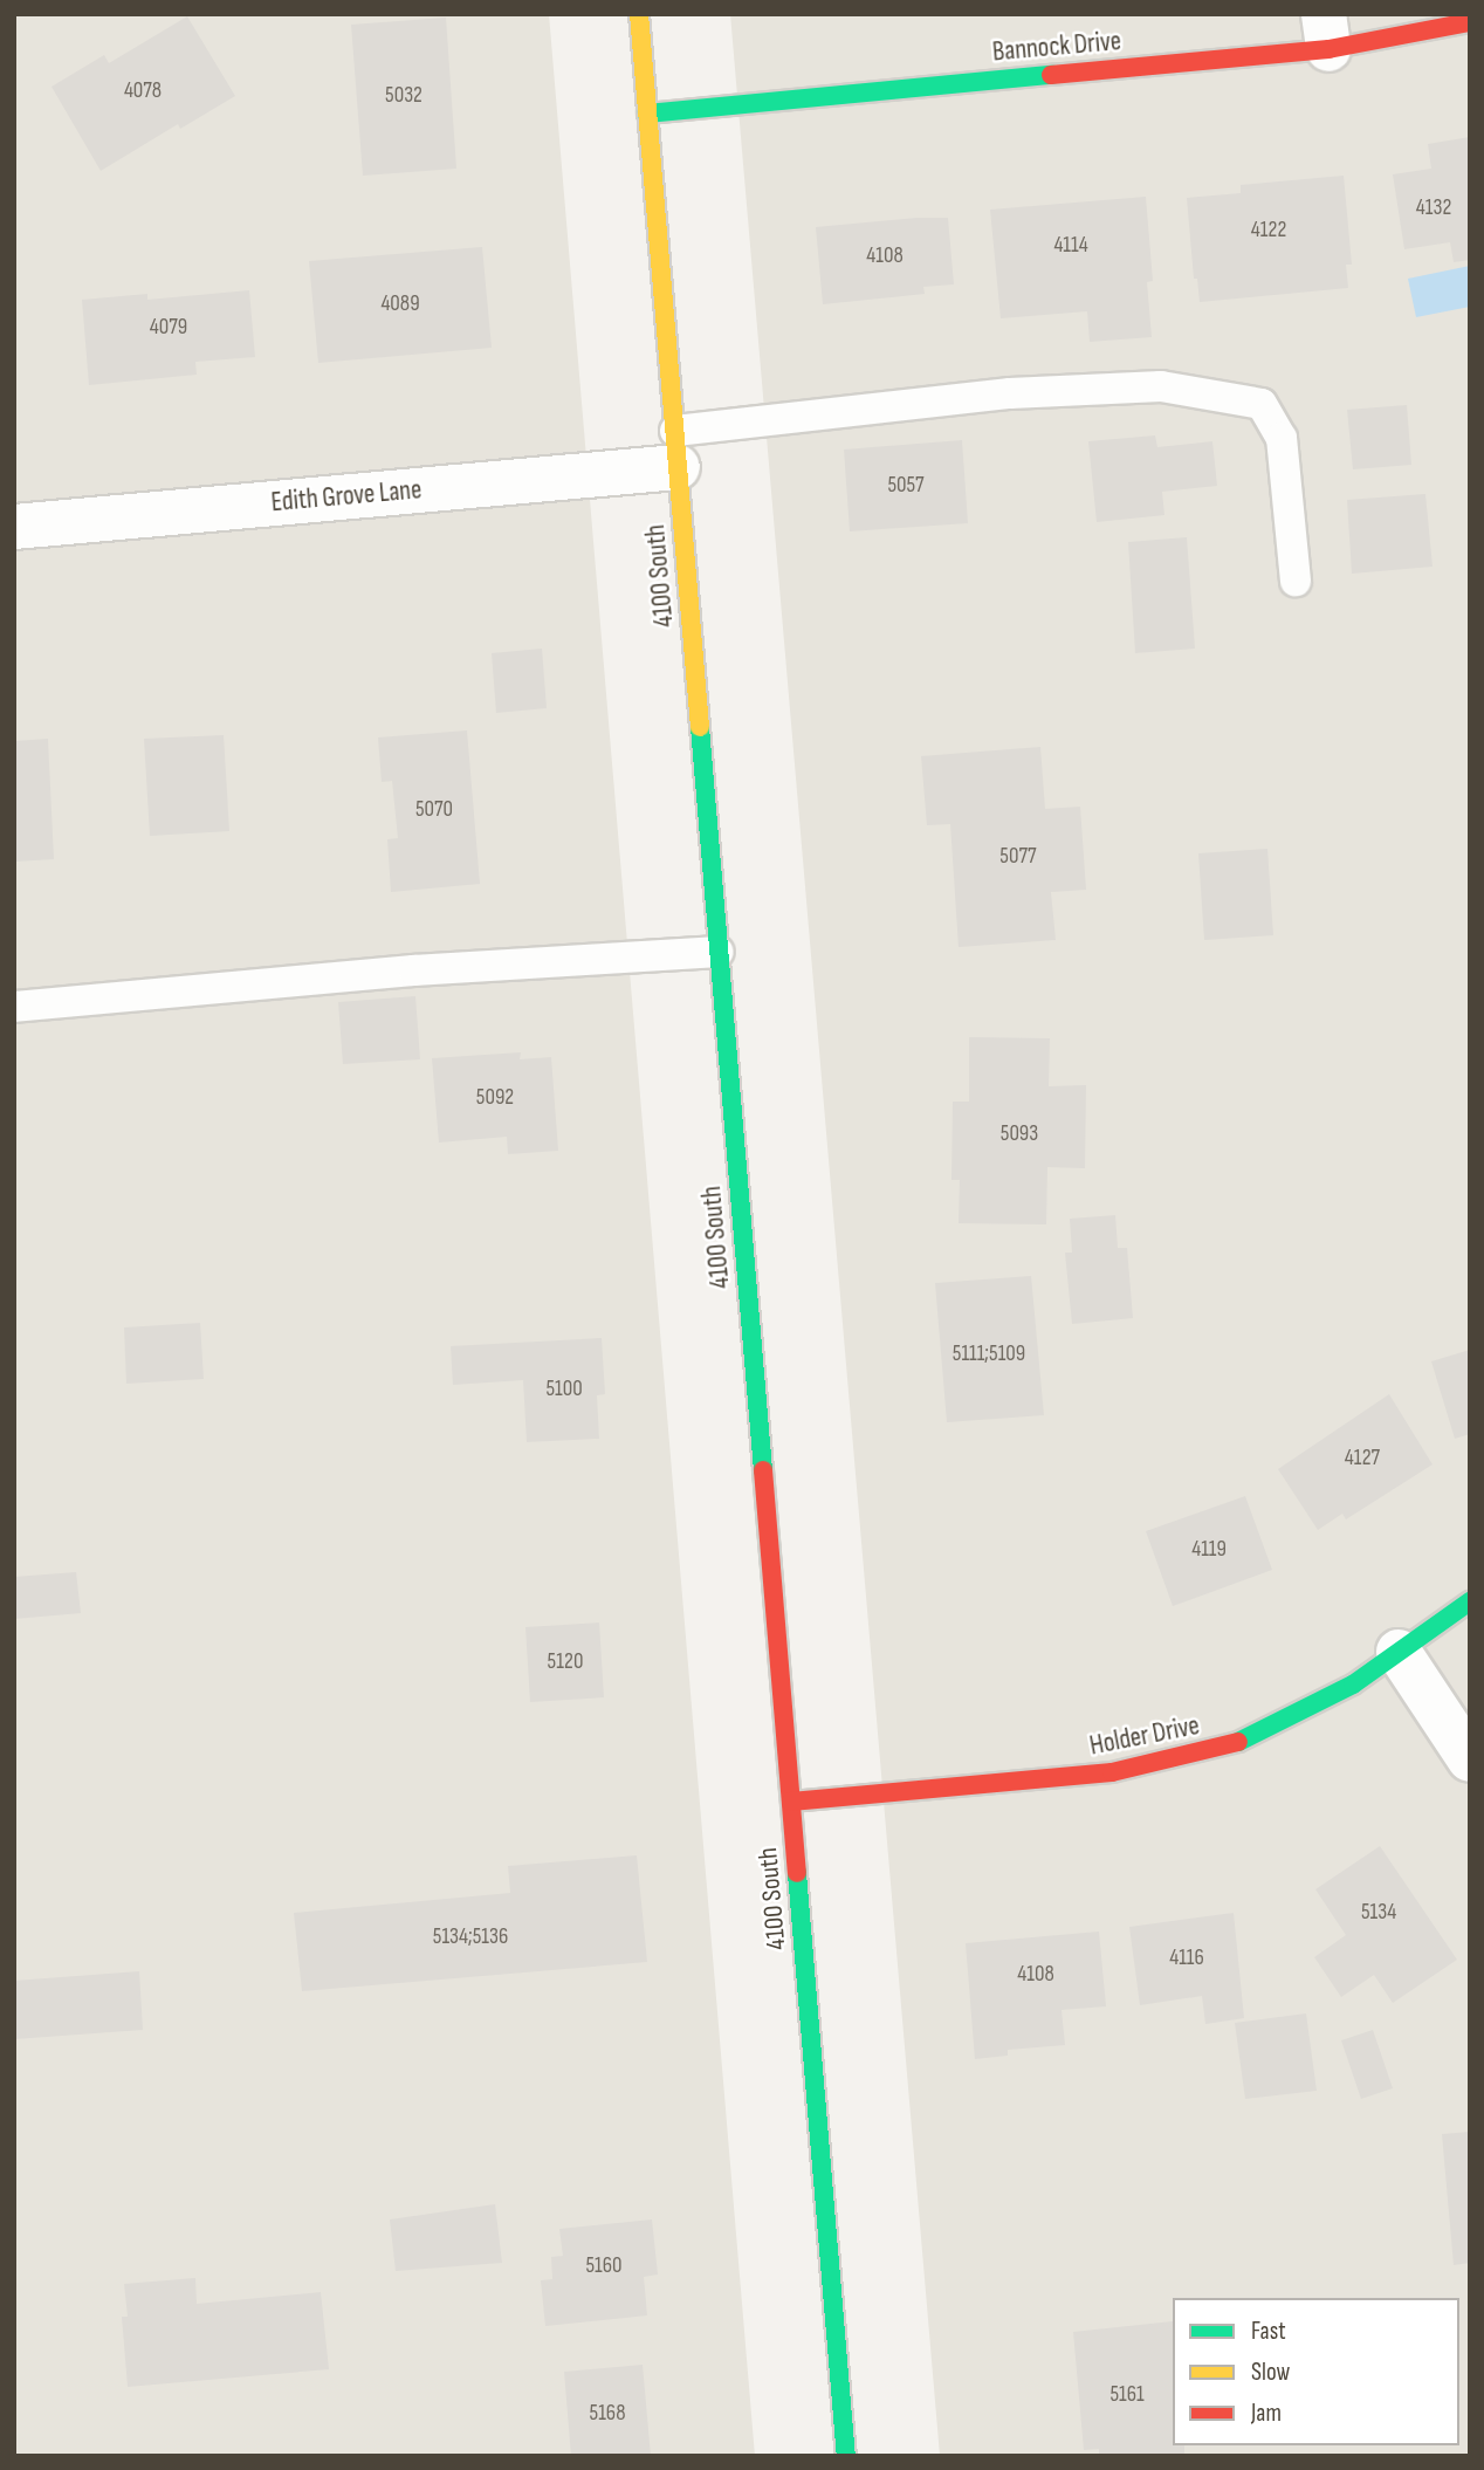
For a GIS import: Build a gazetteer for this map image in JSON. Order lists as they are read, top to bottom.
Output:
{
  "streets": {
    "main road": ["Bannock Drive", "4100 South", "Holder Drive"],
    "street": ["Edith Grove Lane"]
  },
  "crossings": [
    ["Bannock Drive", "4100 South"],
    ["Edith Grove Lane", "4100 South"],
    ["4100 South", "Holder Drive"]
  ],
  "house_numbers": [
    "4078",
    "5032",
    "4132",
    "4122",
    "4114",
    "4108",
    "4089",
    "4079",
    "5057",
    "5070",
    "5077",
    "5092",
    "5093",
    "5111;5109",
    "5100",
    "4127",
    "4119",
    "5120",
    "5134",
    "5134;5136",
    "4116",
    "4108",
    "5160",
    "5161",
    "5168"
  ],
  "legend": ["Fast", "Slow", "Jam"]
}
